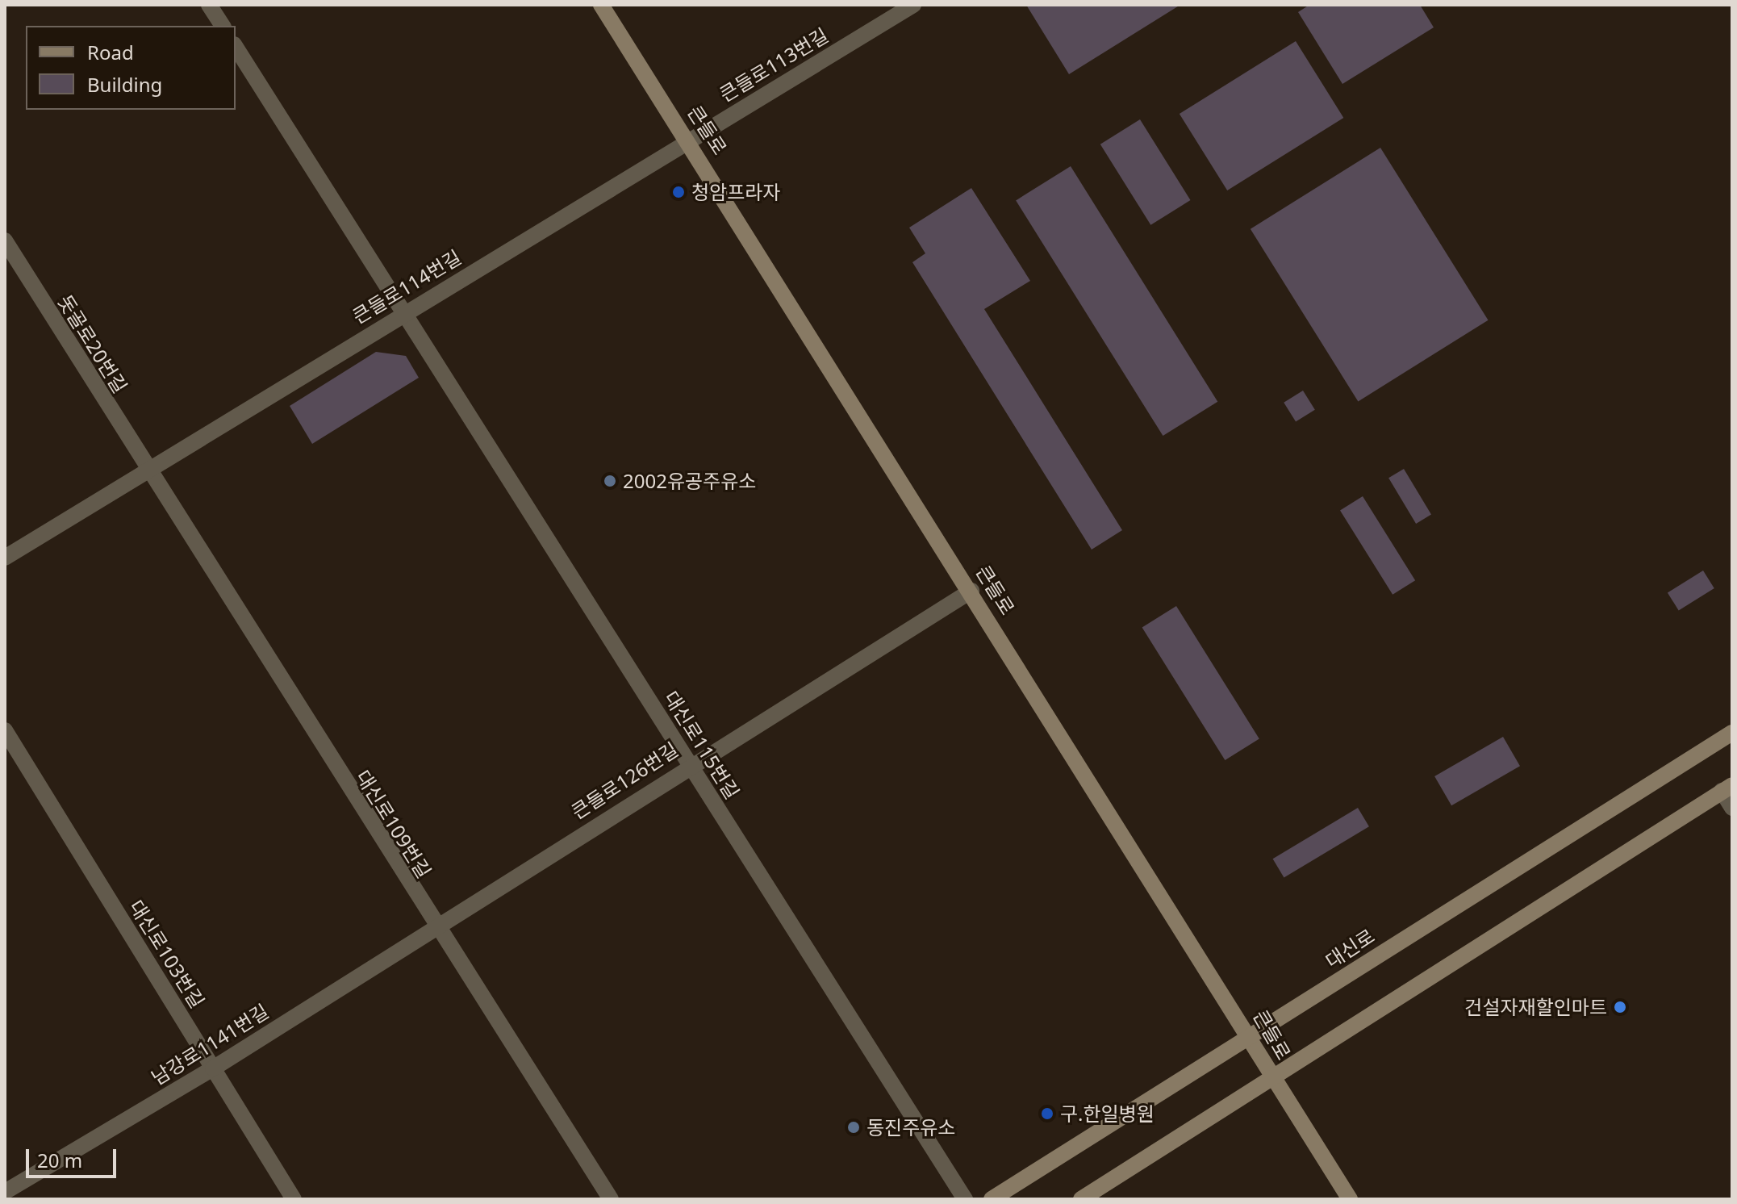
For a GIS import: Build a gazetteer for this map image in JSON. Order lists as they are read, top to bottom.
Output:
{
  "streets": {
    "street": [
      "큰들로113번길",
      "큰들로",
      "큰들로114번길",
      "돗골로20번길",
      "대신로115번길",
      "큰들로126번길",
      "대신로109번길",
      "대신로",
      "대신로103번길",
      "남강로1141번길"
    ]
  },
  "crossings": [
    ["큰들로113번길", "큰들로"],
    ["큰들로113번길", "큰들로114번길"],
    ["큰들로", "큰들로114번길"],
    ["큰들로", "큰들로126번길"],
    ["큰들로", "대신로"],
    ["큰들로114번길", "돗골로20번길"],
    ["큰들로114번길", "대신로115번길"],
    ["큰들로114번길", "대신로109번길"],
    ["돗골로20번길", "대신로109번길"],
    ["대신로115번길", "큰들로126번길"],
    ["큰들로126번길", "대신로109번길"],
    ["큰들로126번길", "남강로1141번길"],
    ["대신로109번길", "남강로1141번길"],
    ["대신로103번길", "남강로1141번길"]
  ],
  "places": [
    "청암프라자",
    "2002유공주유소",
    "건설자재할인마트",
    "구.한일병원",
    "동진주유소"
  ],
  "legend": ["Road", "Building"],
  "scale_bar": "20 m"
}
